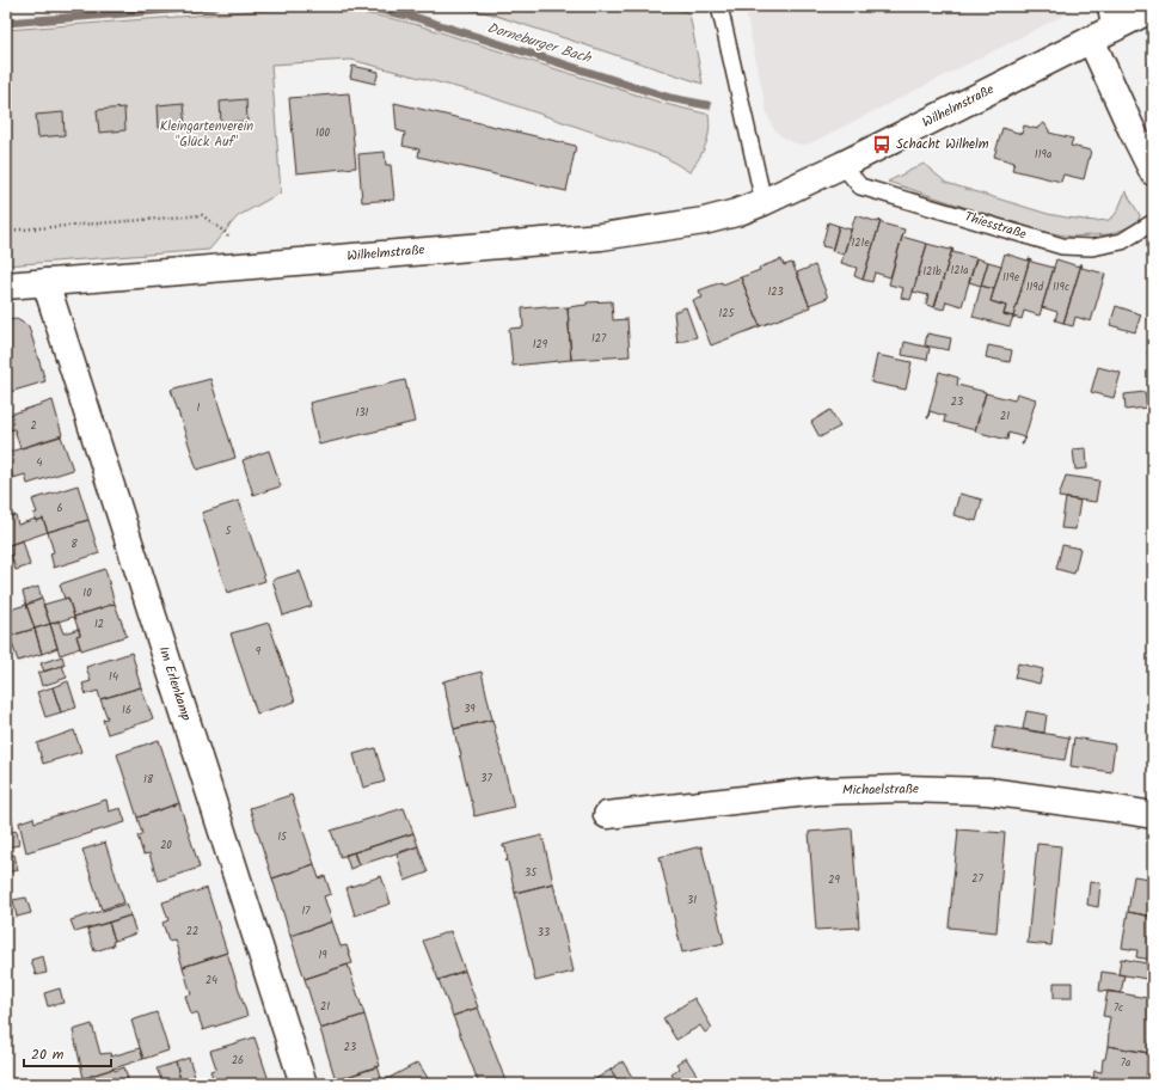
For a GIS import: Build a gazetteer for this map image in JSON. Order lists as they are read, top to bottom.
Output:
{
  "streets": {
    "street": ["Wilhelmstraße", "Im Erlenkamp", "Michaelstraße"],
    "lane": ["Thiesstraße"]
  },
  "crossings": [
    ["Wilhelmstraße", "Thiesstraße"],
    ["Wilhelmstraße", "Im Erlenkamp"]
  ],
  "water": ["Dorneburger Bach"],
  "parks": ["Kleingartenverein \"Glück Auf\""],
  "places": {
    "bus stop": ["Schacht Wilhelm"]
  },
  "house_numbers": [
    "100",
    "119a",
    "121e",
    "121a",
    "121b",
    "119e",
    "119d",
    "119c",
    "123",
    "125",
    "127",
    "129",
    "23",
    "1",
    "131",
    "21",
    "2",
    "4",
    "6",
    "5",
    "8",
    "10",
    "12",
    "9",
    "14",
    "39",
    "16",
    "37",
    "18",
    "15",
    "20",
    "35",
    "27",
    "29",
    "31",
    "17",
    "22",
    "33",
    "19",
    "24",
    "21",
    "7c",
    "23",
    "26",
    "7a"
  ],
  "scale_bar": "20 m"
}
